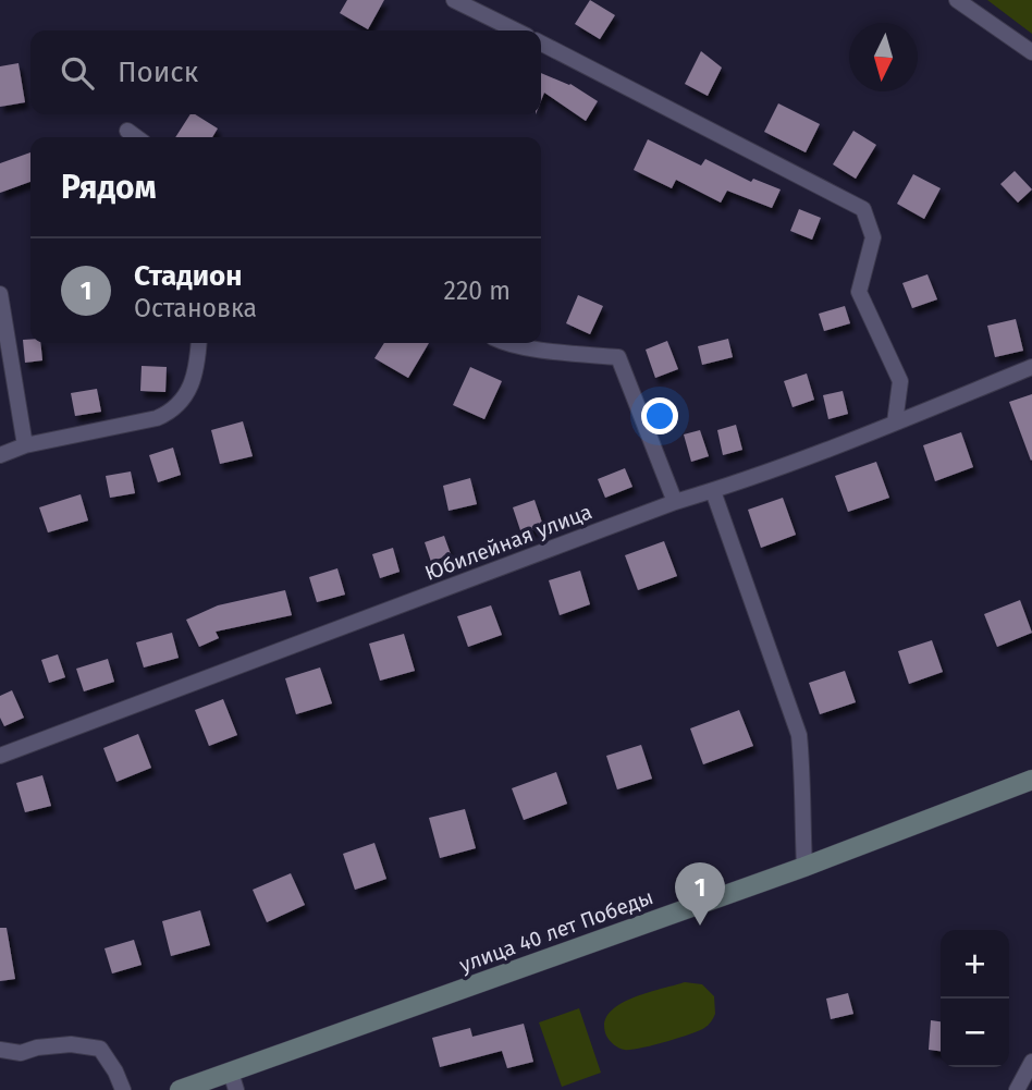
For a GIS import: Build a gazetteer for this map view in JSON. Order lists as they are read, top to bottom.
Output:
{
  "streets": {
    "street": ["Юбилейная улица", "улица 40 лет Победы"]
  },
  "north": "bottom",
  "page": {
    "search": "Поиск",
    "heading": "Рядом",
    "list": [
      {
        "mark": "1",
        "name": "Стадион",
        "note": "Остановка",
        "value": "220 m"
      }
    ],
    "pins": "1",
    "map_buttons": ["+", "−"]
  }
}
